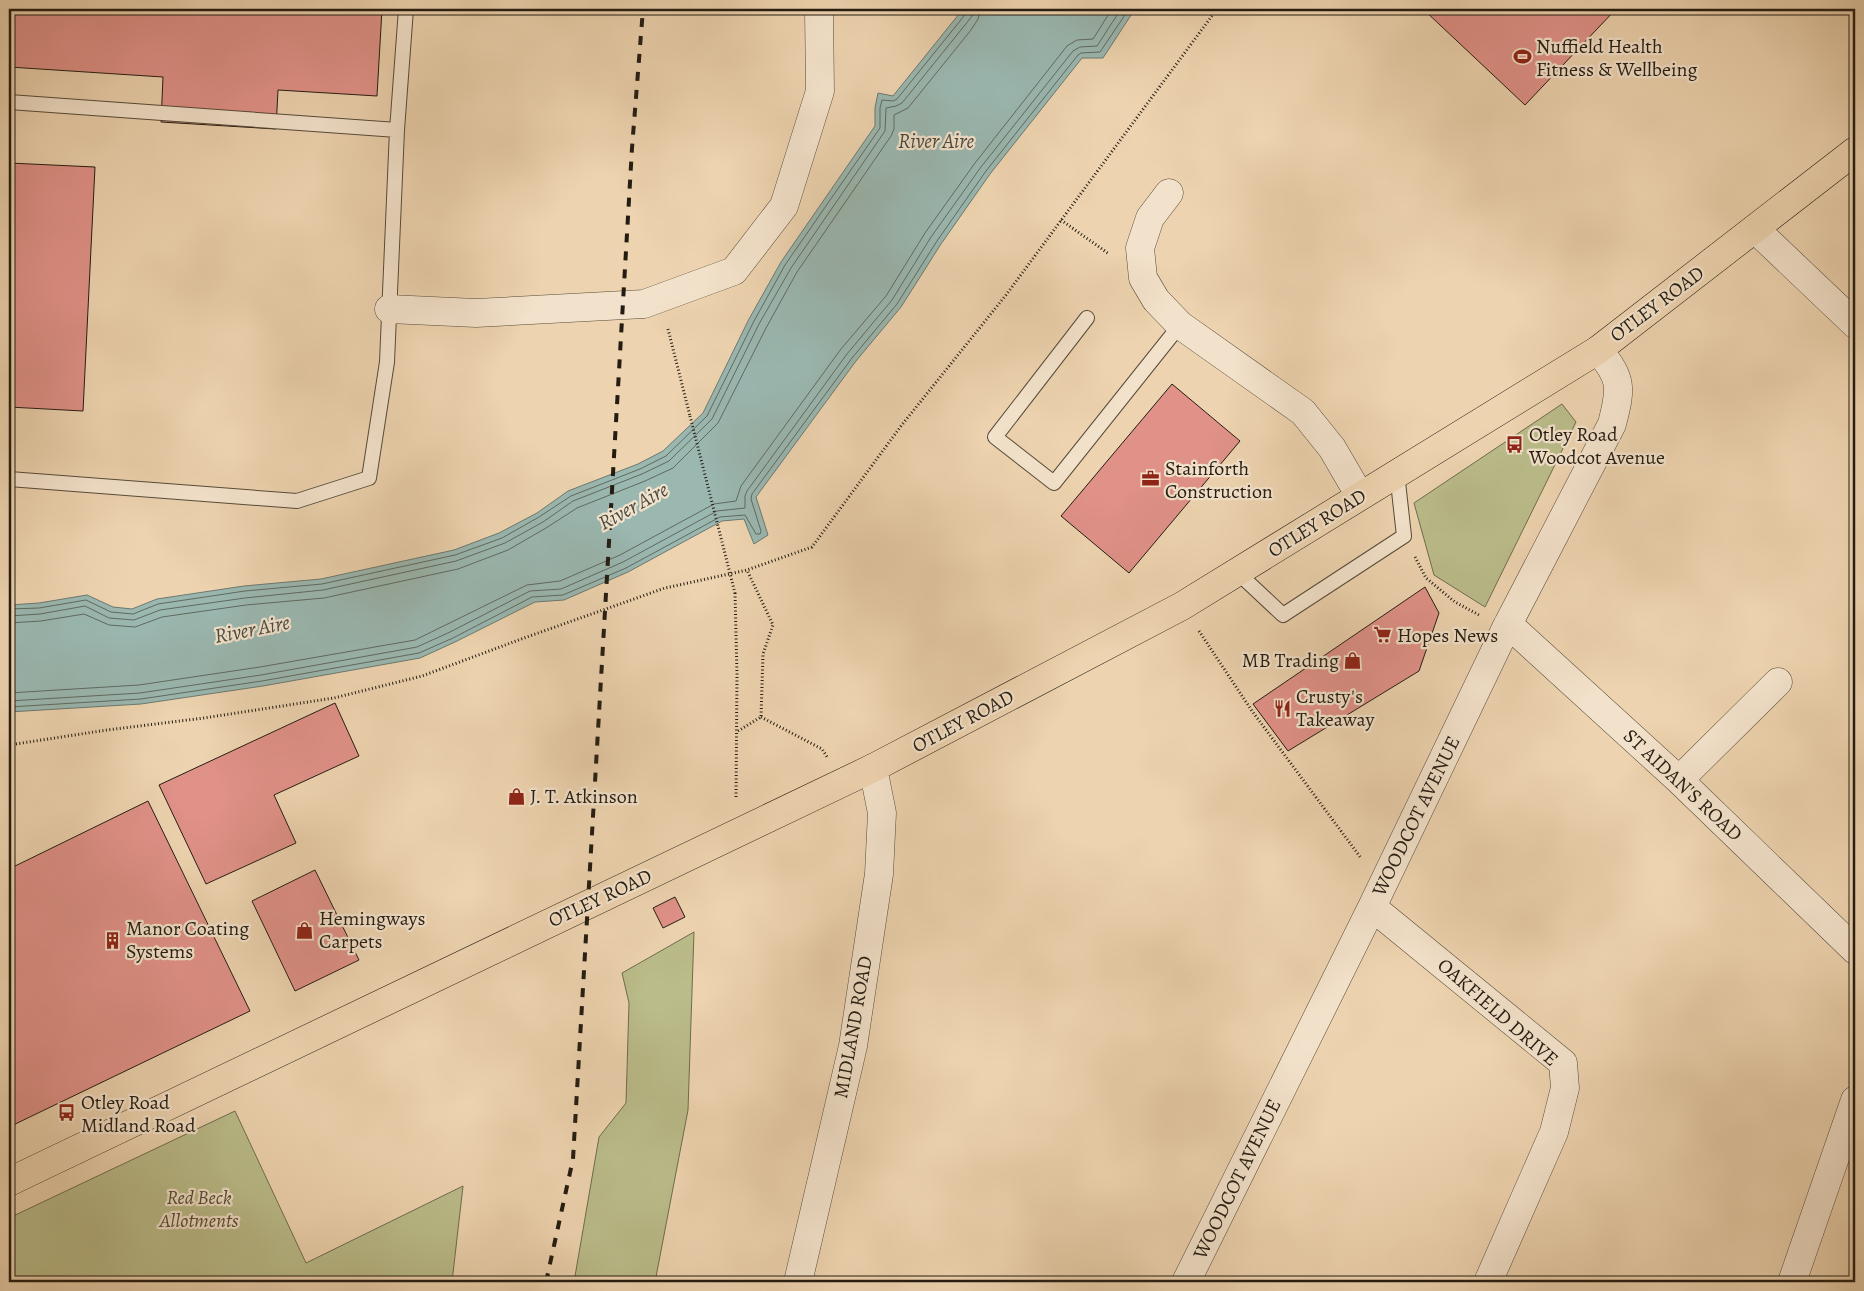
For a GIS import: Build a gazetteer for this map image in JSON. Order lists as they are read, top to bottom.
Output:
{
  "streets": {
    "main road": ["OTLEY ROAD"],
    "street": [
      "ST AIDAN'S ROAD",
      "WOODCOT AVENUE",
      "OAKFIELD DRIVE",
      "MIDLAND ROAD"
    ]
  },
  "crossings": [
    ["OTLEY ROAD", "WOODCOT AVENUE"],
    ["OTLEY ROAD", "MIDLAND ROAD"],
    ["ST AIDAN'S ROAD", "WOODCOT AVENUE"],
    ["WOODCOT AVENUE", "OAKFIELD DRIVE"]
  ],
  "water": ["River Aire"],
  "parks": ["Red Beck Allotments"],
  "places": {
    "sports": ["Nuffield Health Fitness & Wellbeing"],
    "bus stop": ["Otley Road Woodcot Avenue", "Otley Road Midland Road"],
    "office": ["Stainforth Construction"],
    "supermarket": ["Hopes News"],
    "shop": ["MB Trading", "J. T. Atkinson", "Hemingways Carpets"],
    "restaurant": ["Crusty's Takeaway"],
    "building": ["Manor Coating Systems"]
  }
}
